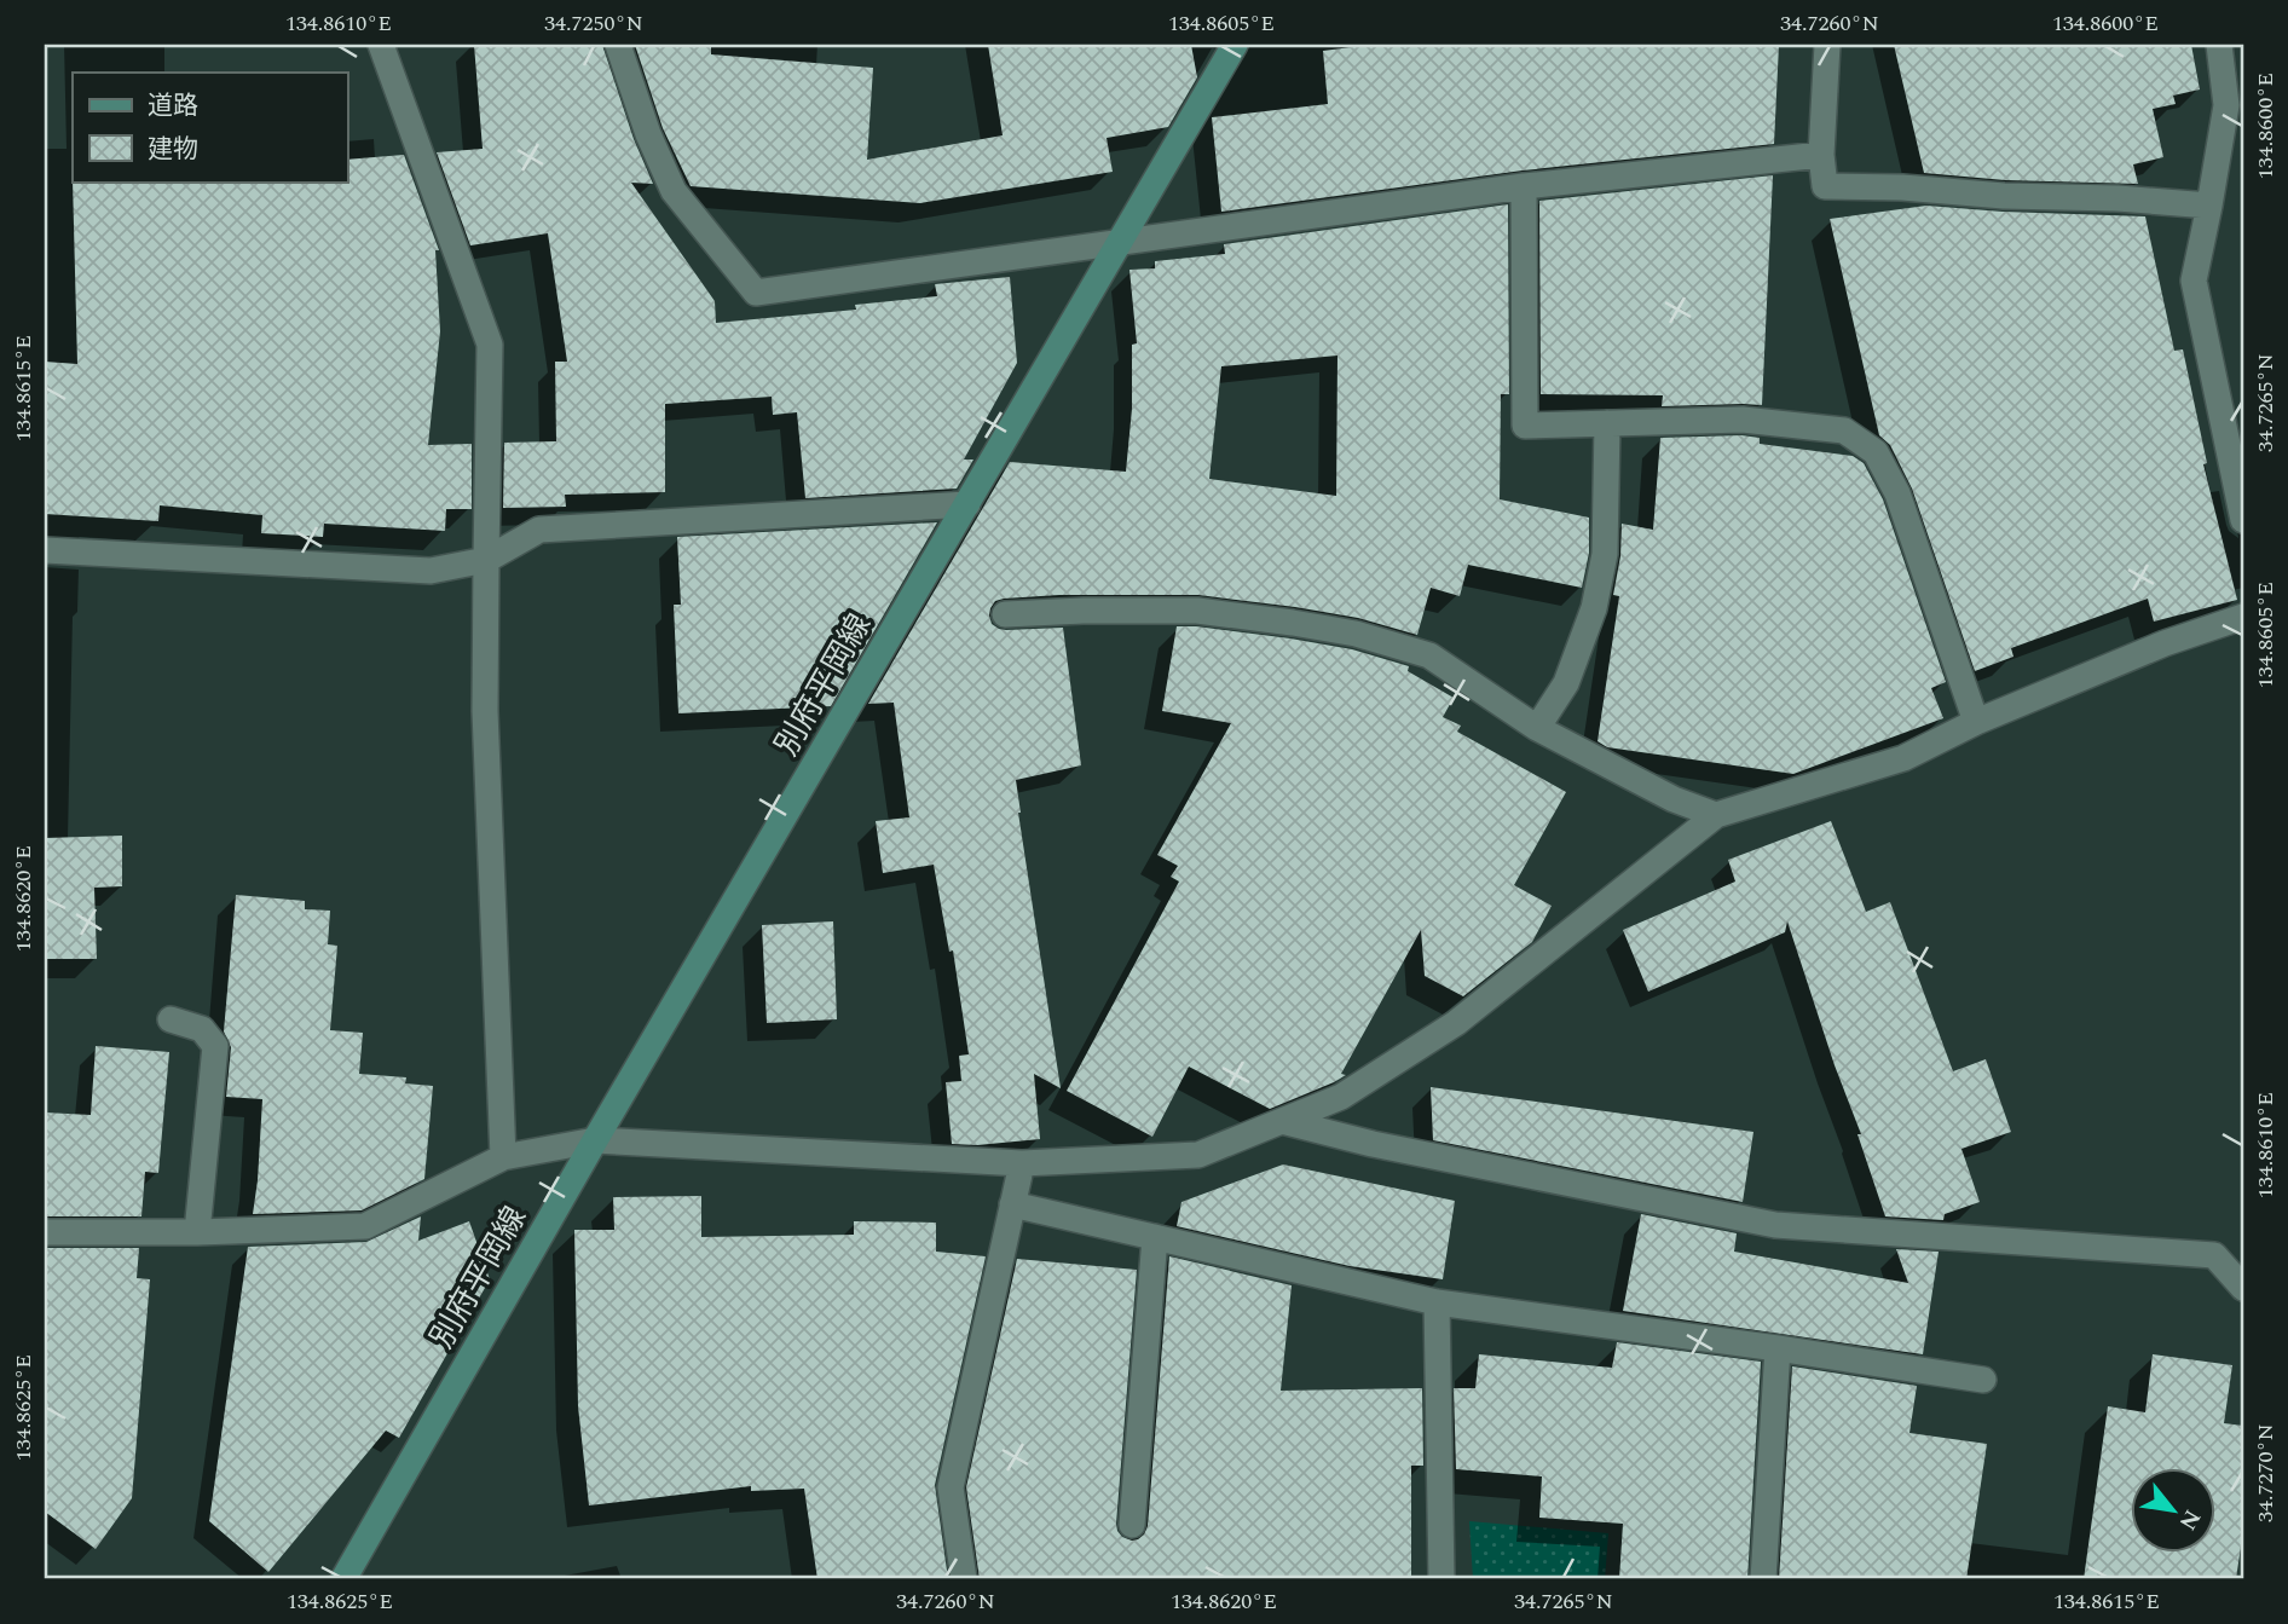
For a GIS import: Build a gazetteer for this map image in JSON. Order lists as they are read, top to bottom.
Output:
{
  "streets": {
    "main road": ["別府平岡線"]
  },
  "legend": ["道路", "建物"],
  "north": "bottom right",
  "coordinates": [
    "134.8610°E",
    "34.7250°N",
    "134.8605°E",
    "34.7260°N",
    "134.8600°E",
    "134.8615°E",
    "34.7265°N",
    "134.8620°E",
    "134.8625°E",
    "34.7270°N"
  ]
}
